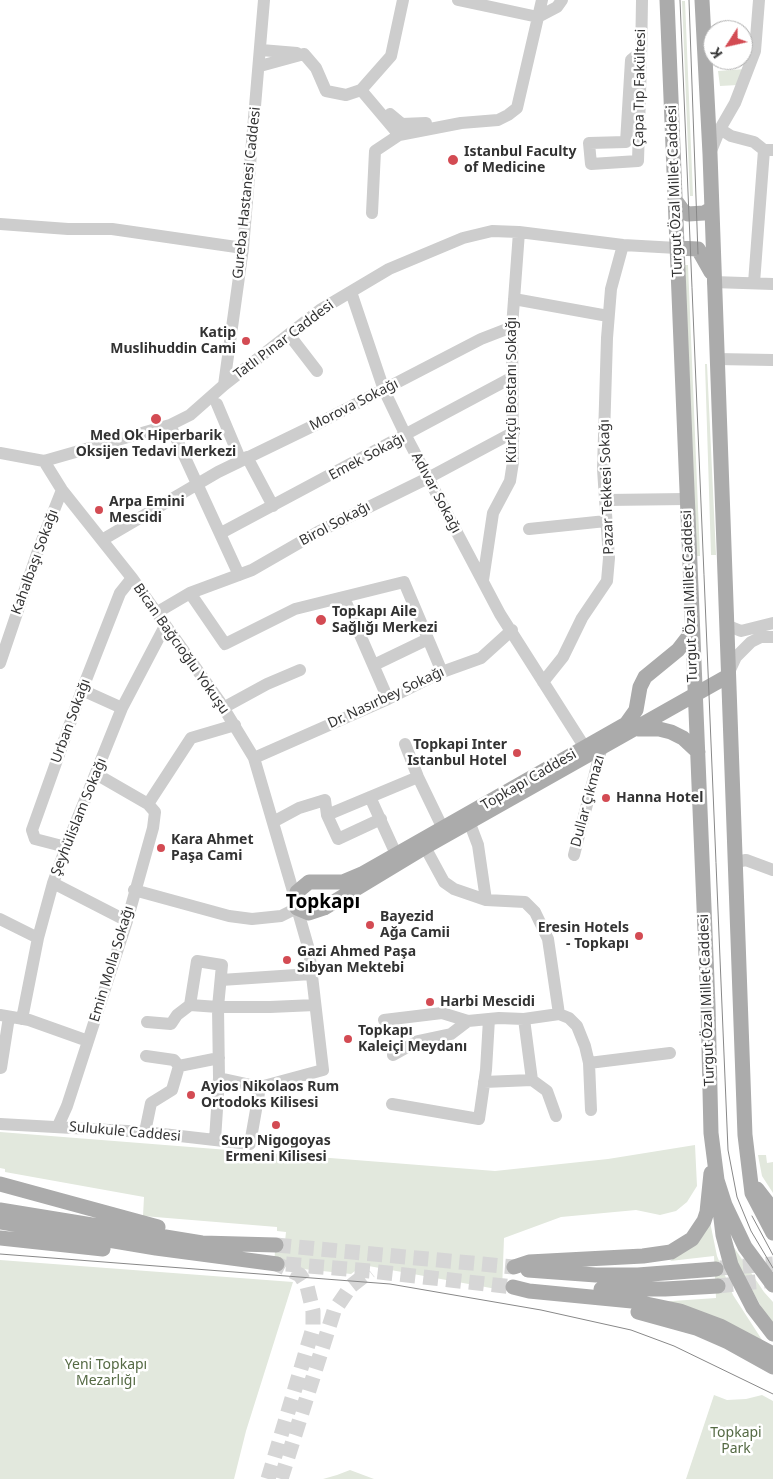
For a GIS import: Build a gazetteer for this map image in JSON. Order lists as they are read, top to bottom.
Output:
{
  "streets": {
    "main road": ["Turgut Özal Millet Caddesi", "Topkapı Caddesi"],
    "street": [
      "Çapa Tıp Fakültesi",
      "Gureba Hastanesi Caddesi",
      "Tatlı Pınar Caddesi",
      "Kürkçü Bostanı Sokağı",
      "Morova Sokağı",
      "Emek Sokağı",
      "Pazar Tekkesi Sokağı",
      "Adıvar Sokağı",
      "Birol Sokağı",
      "Kahalbaşı Sokağı",
      "Bican Bağcıoğlu Yokuşu",
      "Dr. Nasırbey Sokağı",
      "Urban Sokağı",
      "Dullar Çıkmazı",
      "Şeyhülislam Sokağı",
      "Emin Molla Sokağı",
      "Sulukule Caddesi"
    ]
  },
  "crossings": [
    ["Turgut Özal Millet Caddesi", "Tatlı Pınar Caddesi"],
    ["Turgut Özal Millet Caddesi", "Topkapı Caddesi"],
    ["Gureba Hastanesi Caddesi", "Tatlı Pınar Caddesi"],
    ["Tatlı Pınar Caddesi", "Kürkçü Bostanı Sokağı"],
    ["Tatlı Pınar Caddesi", "Pazar Tekkesi Sokağı"],
    ["Tatlı Pınar Caddesi", "Adıvar Sokağı"],
    ["Tatlı Pınar Caddesi", "Bican Bağcıoğlu Yokuşu"],
    ["Kürkçü Bostanı Sokağı", "Morova Sokağı"],
    ["Kürkçü Bostanı Sokağı", "Emek Sokağı"],
    ["Kürkçü Bostanı Sokağı", "Adıvar Sokağı"],
    ["Kürkçü Bostanı Sokağı", "Birol Sokağı"],
    ["Morova Sokağı", "Adıvar Sokağı"],
    ["Morova Sokağı", "Bican Bağcıoğlu Yokuşu"],
    ["Emek Sokağı", "Adıvar Sokağı"],
    ["Adıvar Sokağı", "Birol Sokağı"],
    ["Birol Sokağı", "Bican Bağcıoğlu Yokuşu"],
    ["Kahalbaşı Sokağı", "Bican Bağcıoğlu Yokuşu"],
    ["Bican Bağcıoğlu Yokuşu", "Dr. Nasırbey Sokağı"],
    ["Bican Bağcıoğlu Yokuşu", "Urban Sokağı"],
    ["Bican Bağcıoğlu Yokuşu", "Topkapı Caddesi"],
    ["Bican Bağcıoğlu Yokuşu", "Şeyhülislam Sokağı"],
    ["Urban Sokağı", "Şeyhülislam Sokağı"],
    ["Topkapı Caddesi", "Dullar Çıkmazı"],
    ["Emin Molla Sokağı", "Sulukule Caddesi"]
  ],
  "districts": ["Topkapı"],
  "parks": ["Yeni Topkapı Mezarlığı", "Topkapi Park"],
  "places": [
    "Istanbul Faculty of Medicine",
    "Katip Muslihuddin Cami",
    "Med Ok Hiperbarik Oksijen Tedavi Merkezi",
    "Arpa Emini Mescidi",
    "Topkapı Aile Sağlığı Merkezi",
    "Topkapi Inter Istanbul Hotel",
    "Hanna Hotel",
    "Kara Ahmet Paşa Cami",
    "Bayezid Ağa Camii",
    "Eresin Hotels - Topkapı",
    "Gazi Ahmed Paşa Sıbyan Mektebi",
    "Harbi Mescidi",
    "Topkapı Kaleiçi Meydanı",
    "Ayios Nikolaos Rum Ortodoks Kilisesi",
    "Surp Nigogoyas Ermeni Kilisesi"
  ],
  "north": "bottom left"
}
